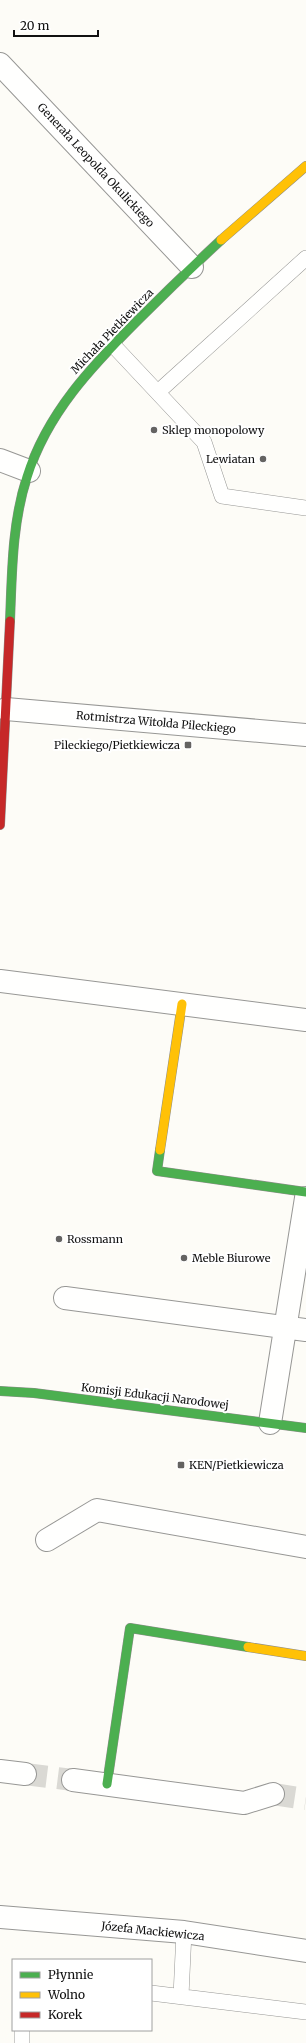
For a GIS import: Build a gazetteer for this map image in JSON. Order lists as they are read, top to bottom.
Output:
{
  "streets": {
    "street": [
      "Generała Leopolda Okulickiego",
      "Michała Pietkiewicza",
      "Rotmistrza Witolda Pileckiego",
      "Komisji Edukacji Narodowej",
      "Józefa Mackiewicza"
    ]
  },
  "crossings": [
    ["Generała Leopolda Okulickiego", "Michała Pietkiewicza"],
    ["Michała Pietkiewicza", "Rotmistrza Witolda Pileckiego"]
  ],
  "places": {
    "other": [
      "Sklep monopolowy",
      "Lewiatan",
      "Rossmann",
      "Meble Biurowe"
    ],
    "transit": ["Pileckiego/Pietkiewicza", "KEN/Pietkiewicza"]
  },
  "legend": ["Płynnie", "Wolno", "Korek"],
  "scale_bar": "20 m"
}
